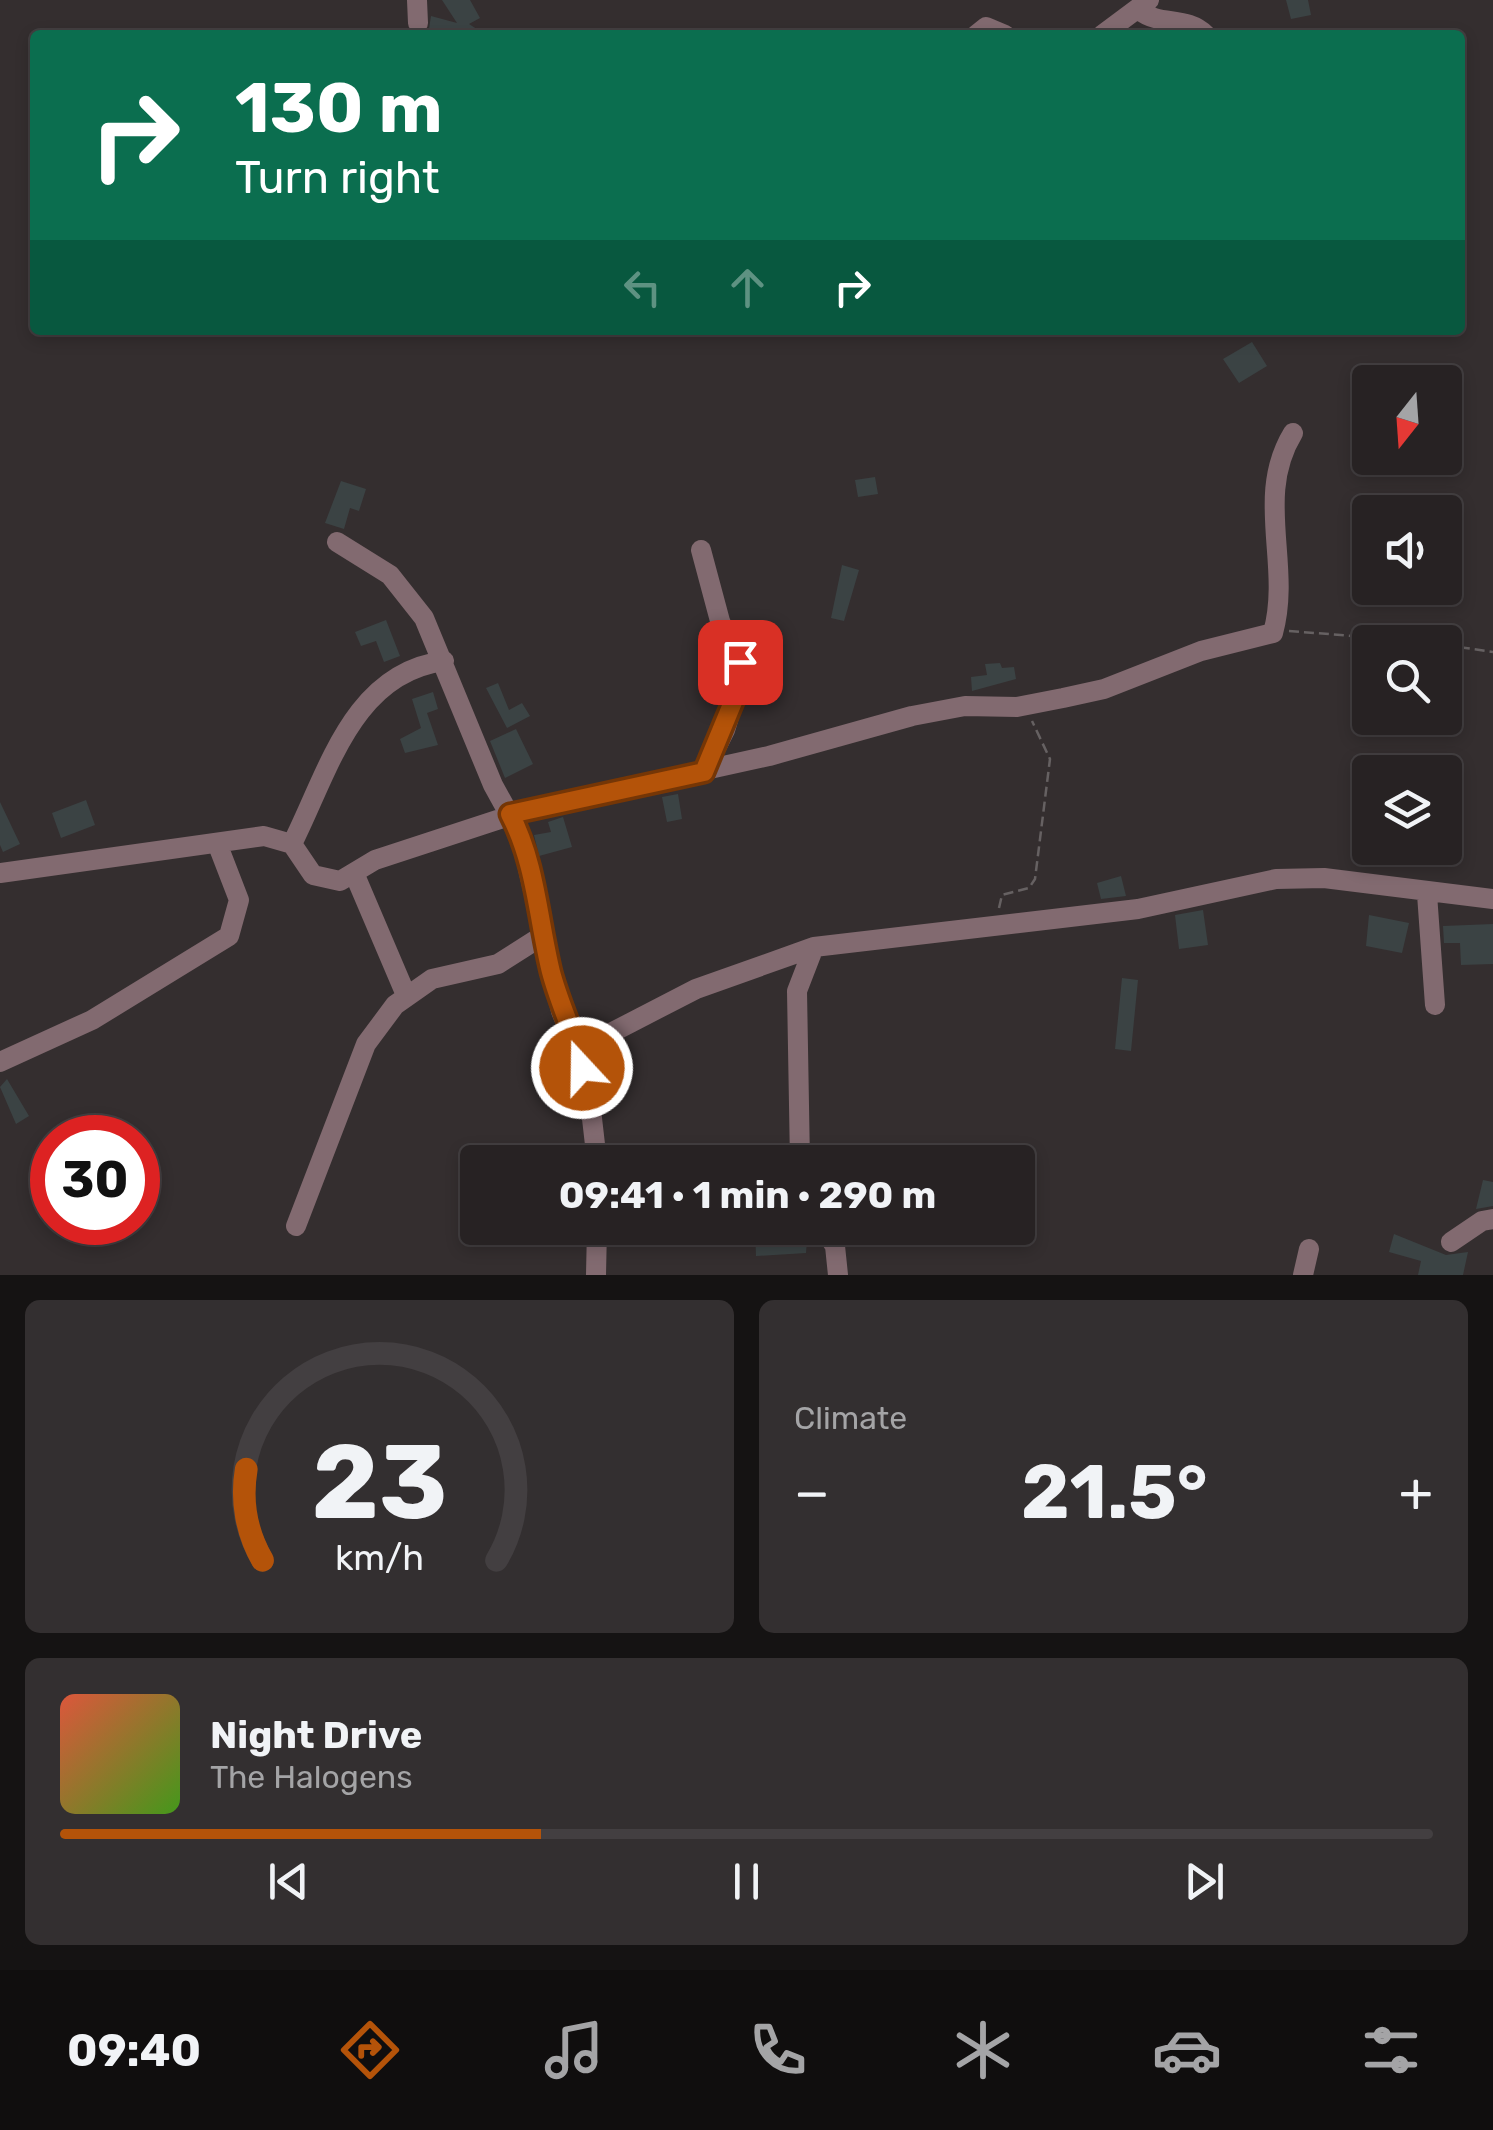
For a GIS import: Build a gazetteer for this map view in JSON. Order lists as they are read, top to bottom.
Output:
{
  "north": "bottom",
  "page": {
    "turn": ["130 m", "Turn right"],
    "limit": "30",
    "trip": "09:41 · 1 min · 290 m",
    "tile": "Climate",
    "heat": ["−", "21.5°", "+"],
    "song": ["Night Drive", "The Halogens"],
    "tabs": "09:40",
    "gauge": ["23", "km/h"]
  }
}
